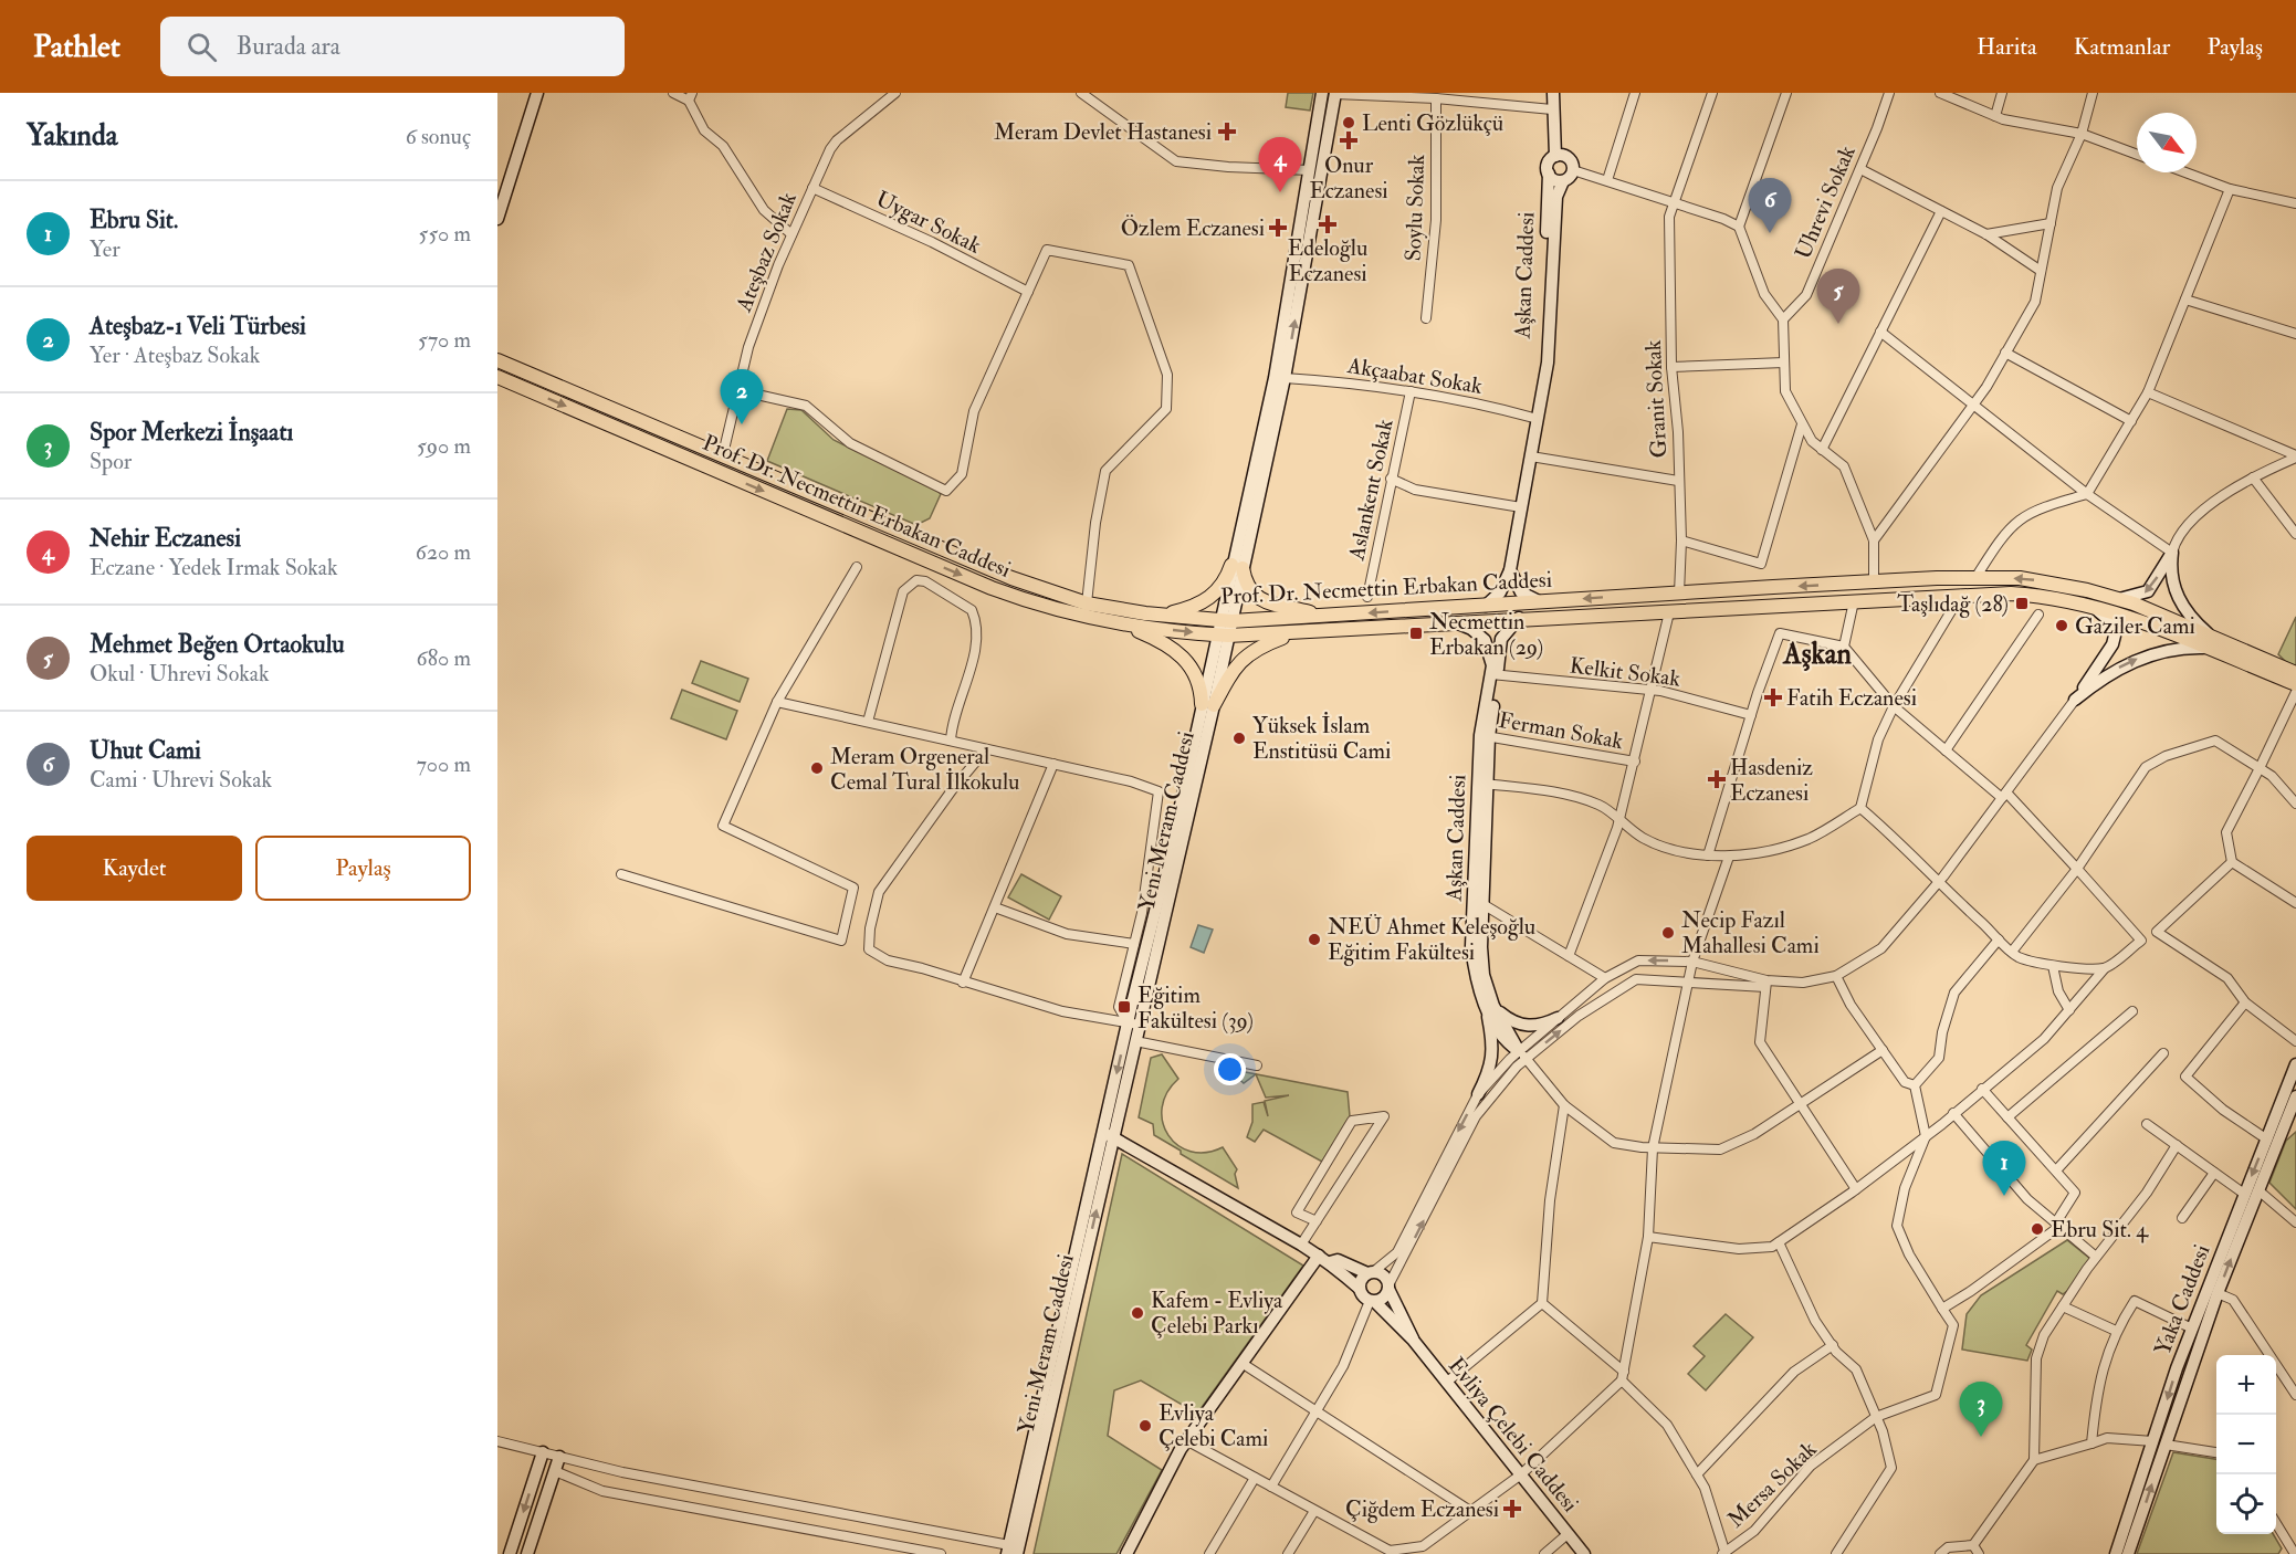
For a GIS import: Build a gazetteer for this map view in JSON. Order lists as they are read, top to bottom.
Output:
{
  "streets": {
    "main road": ["Prof. Dr. Necmettin Erbakan Caddesi"],
    "street": [
      "Uhrevi Sokak",
      "Soylu Sokak",
      "Uygar Sokak",
      "Ateşbaz Sokak",
      "Aşkan Caddesi",
      "Akçaabat Sokak",
      "Granit Sokak",
      "Aslankent Sokak",
      "Kelkit Sokak",
      "Ferman Sokak",
      "Yeni Meram Caddesi",
      "Yaka Caddesi",
      "Evliya Çelebi Caddesi",
      "Mersa Sokak"
    ]
  },
  "crossings": [
    ["Uygar Sokak", "Ateşbaz Sokak"],
    ["Ateşbaz Sokak", "Prof. Dr. Necmettin Erbakan Caddesi"],
    ["Aşkan Caddesi", "Akçaabat Sokak"],
    ["Aşkan Caddesi", "Prof. Dr. Necmettin Erbakan Caddesi"],
    ["Aşkan Caddesi", "Kelkit Sokak"],
    ["Aşkan Caddesi", "Ferman Sokak"],
    ["Akçaabat Sokak", "Aslankent Sokak"],
    ["Akçaabat Sokak", "Yeni Meram Caddesi"],
    ["Granit Sokak", "Prof. Dr. Necmettin Erbakan Caddesi"],
    ["Prof. Dr. Necmettin Erbakan Caddesi", "Yeni Meram Caddesi"]
  ],
  "districts": ["Aşkan"],
  "places": {
    "other": [
      "Lenti Gözlükçü",
      "Gaziler Cami",
      "Yüksek İslam Enstitüsü Cami",
      "Meram Orgeneral Cemal Tural İlkokulu",
      "Necip Fazıl Mahallesi Cami",
      "NEÜ Ahmet Keleşoğlu Eğitim Fakültesi",
      "Ebru Sit. 4",
      "Kafem - Evliya Çelebi Parkı",
      "Evliya Çelebi Cami"
    ],
    "health": [
      "Meram Devlet Hastanesi",
      "Onur Eczanesi",
      "Edeloğlu Eczanesi",
      "Özlem Eczanesi",
      "Fatih Eczanesi",
      "Hasdeniz Eczanesi",
      "Çiğdem Eczanesi"
    ],
    "transit": ["Taşlıdağ (28)", "Necmettin Erbakan (29)", "Eğitim Fakültesi (39)"]
  },
  "north": "bottom right",
  "page": {
    "header": "Pathlet",
    "search": "Burada ara",
    "nav": ["Harita", "Katmanlar", "Paylaş"],
    "heading": ["Yakında", "6 sonuç"],
    "pins": [
      "4",
      "6",
      "5",
      "2",
      "1",
      "3"
    ],
    "list": [
      {
        "mark": "1",
        "name": "Ebru Sit.",
        "note": "Yer",
        "value": "550 m"
      },
      {
        "mark": "2",
        "name": "Ateşbaz-ı Veli Türbesi",
        "note": "Yer · Ateşbaz Sokak",
        "value": "570 m"
      },
      {
        "mark": "3",
        "name": "Spor Merkezi İnşaatı",
        "note": "Spor",
        "value": "590 m"
      },
      {
        "mark": "4",
        "name": "Nehir Eczanesi",
        "note": "Eczane · Yedek Irmak Sokak",
        "value": "620 m"
      },
      {
        "mark": "5",
        "name": "Mehmet Beğen Ortaokulu",
        "note": "Okul · Uhrevi Sokak",
        "value": "680 m"
      },
      {
        "mark": "6",
        "name": "Uhut Cami",
        "note": "Cami · Uhrevi Sokak",
        "value": "700 m"
      }
    ],
    "buttons": ["Kaydet", "Paylaş"],
    "map_buttons": ["+", "−"]
  }
}
